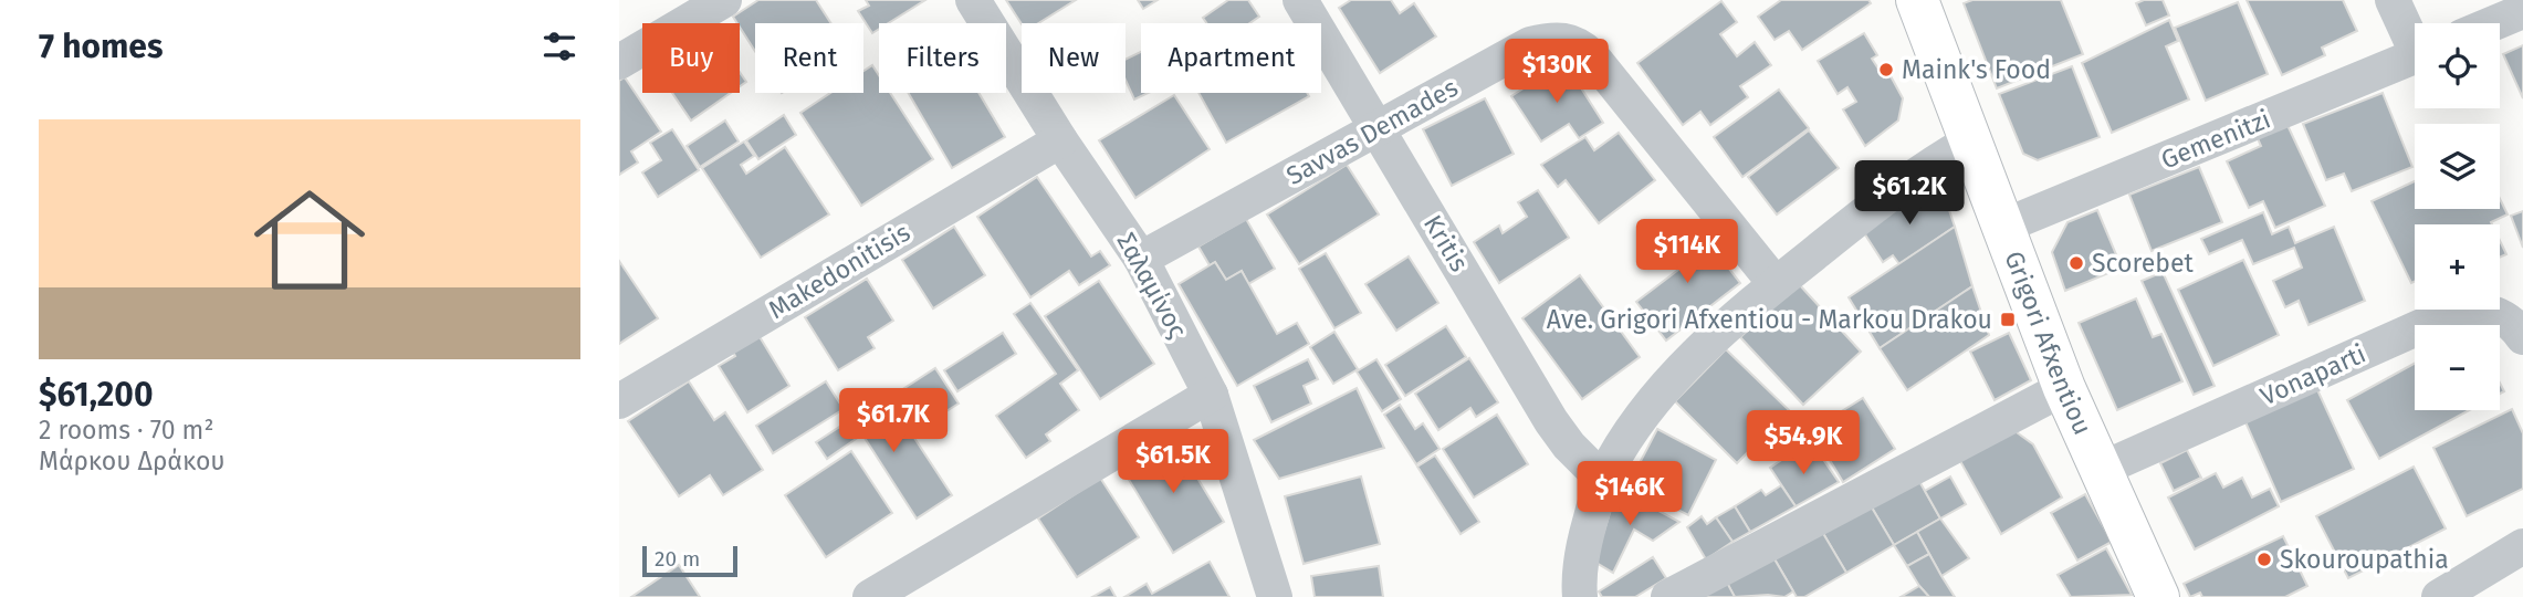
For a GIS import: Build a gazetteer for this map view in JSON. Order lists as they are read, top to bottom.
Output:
{
  "streets": {
    "main road": ["Grigori Afxentiou"],
    "street": [
      "Savvas Demades",
      "Gemenitzi",
      "Kritis",
      "Makedonitisis",
      "Σαλαμίνος",
      "Vonaparti"
    ]
  },
  "crossings": [
    ["Savvas Demades", "Kritis"],
    ["Savvas Demades", "Σαλαμίνος"],
    ["Gemenitzi", "Grigori Afxentiou"],
    ["Makedonitisis", "Σαλαμίνος"],
    ["Grigori Afxentiou", "Vonaparti"]
  ],
  "places": {
    "other": ["Maink's Food", "Scorebet", "Skouroupathia"],
    "transit": ["Ave. Grigori Afxentiou - Markou Drakou"]
  },
  "scale_bar": "20 m",
  "page": {
    "heading": "7 homes",
    "map_buttons": ["+", "−"],
    "chip": [
      "Buy",
      "Rent",
      "Filters",
      "New",
      "Apartment"
    ],
    "price": [
      "$130K",
      "$61.2K",
      "$114K",
      "$61.7K",
      "$54.9K",
      "$61.5K",
      "$146K"
    ],
    "list": [
      {
        "name": "$61,200",
        "note": "2 rooms · 70 m² · Μάρκου Δράκου"
      }
    ],
    "scale": "20 m"
  }
}
